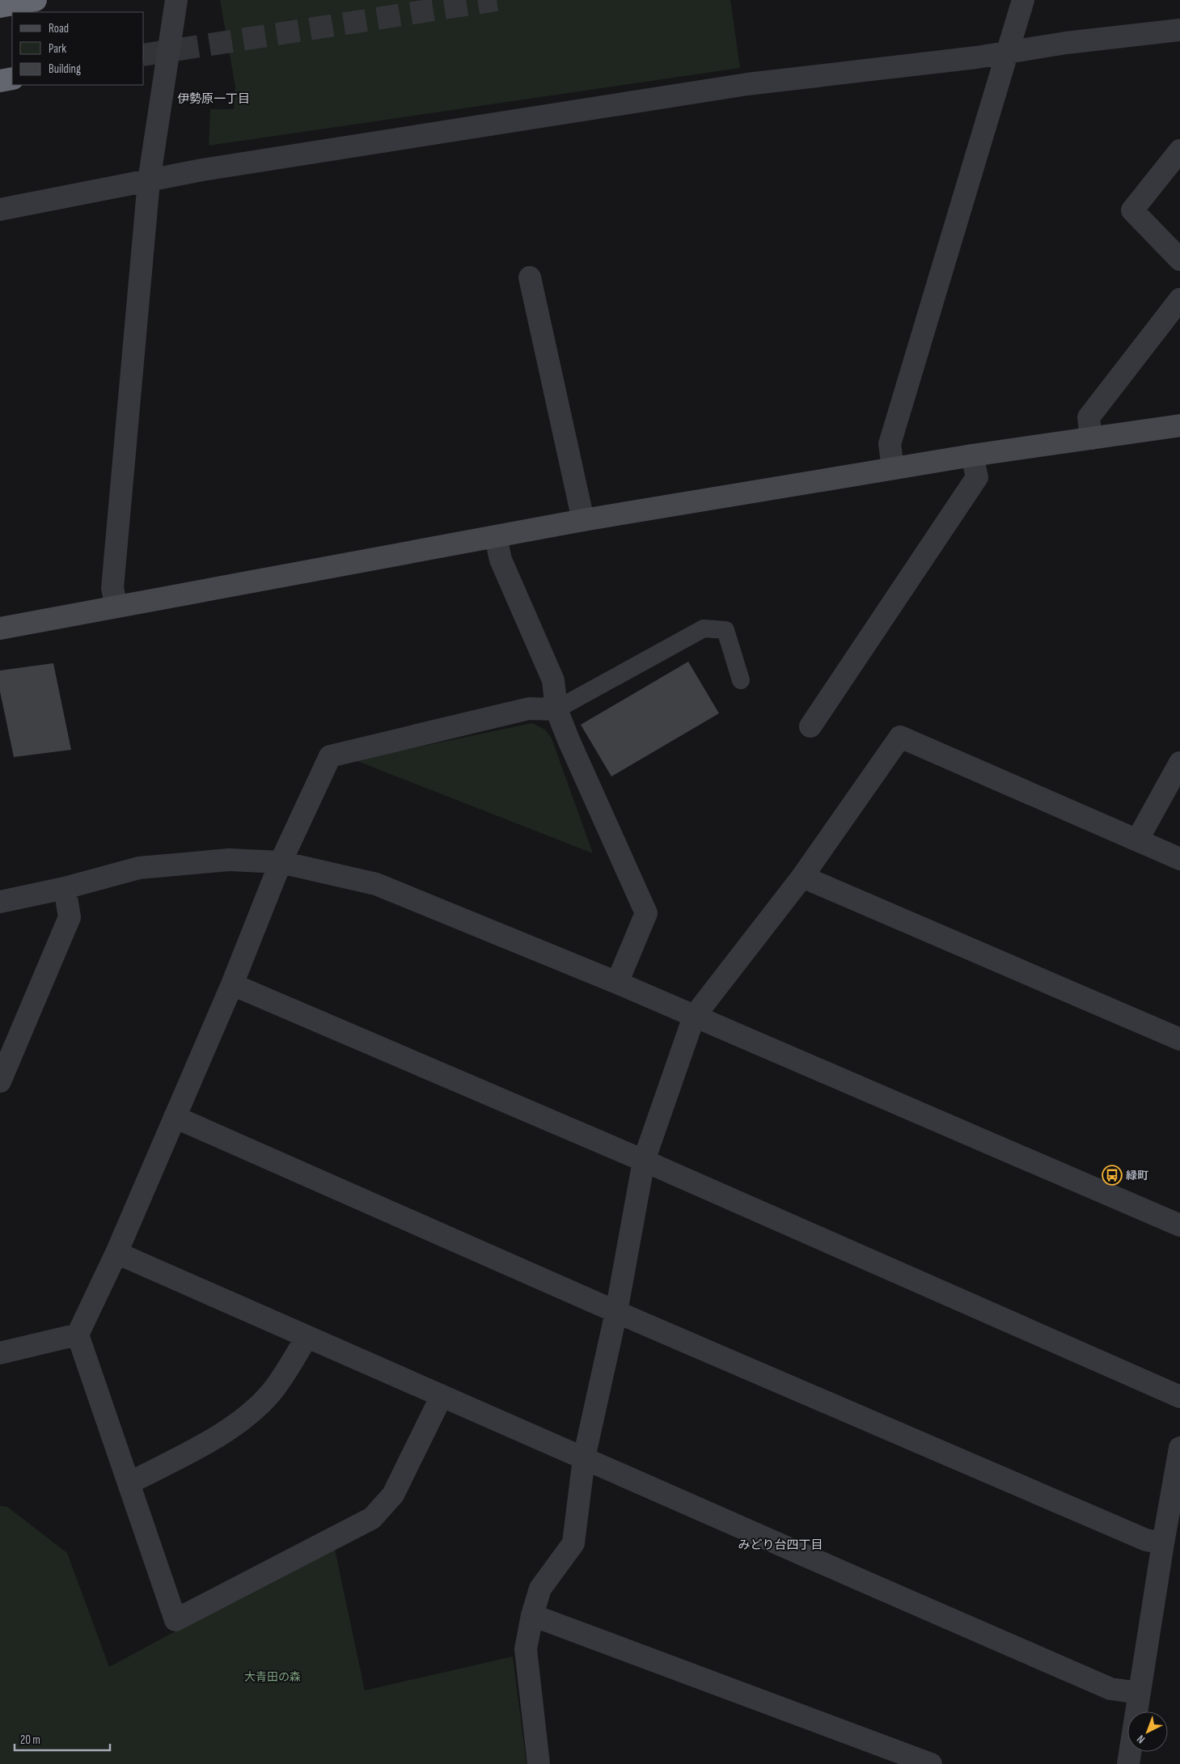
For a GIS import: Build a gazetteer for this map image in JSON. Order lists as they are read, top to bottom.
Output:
{
  "districts": ["伊勢原一丁目", "みどり台四丁目"],
  "parks": ["大青田の森"],
  "places": {
    "bus stop": ["緑町"]
  },
  "legend": ["Road", "Park", "Building"],
  "scale_bar": "20 m",
  "north": "bottom left"
}
